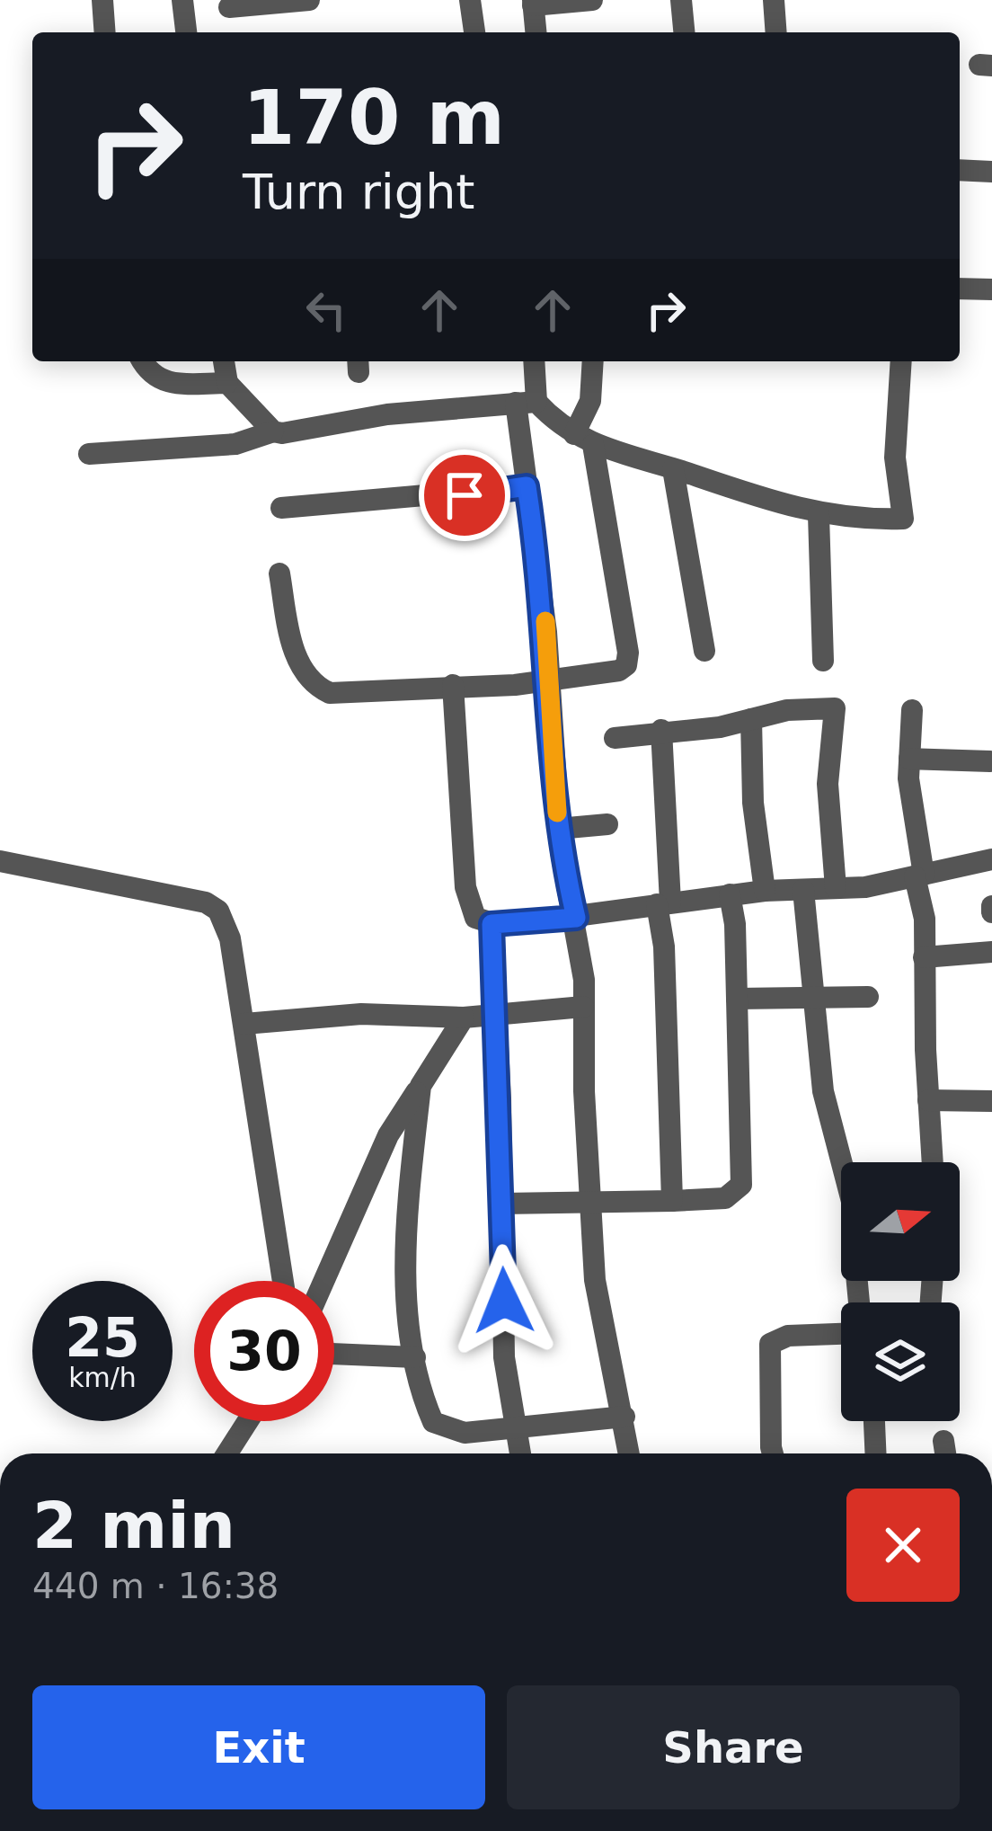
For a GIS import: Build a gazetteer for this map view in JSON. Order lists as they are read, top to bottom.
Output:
{
  "north": "right",
  "page": {
    "turn": ["170 m", "Turn right"],
    "speed": "25 km/h",
    "limit": "30",
    "heading": ["2 min", "440 m · 16:38"],
    "buttons": ["Exit", "Share"]
  }
}
